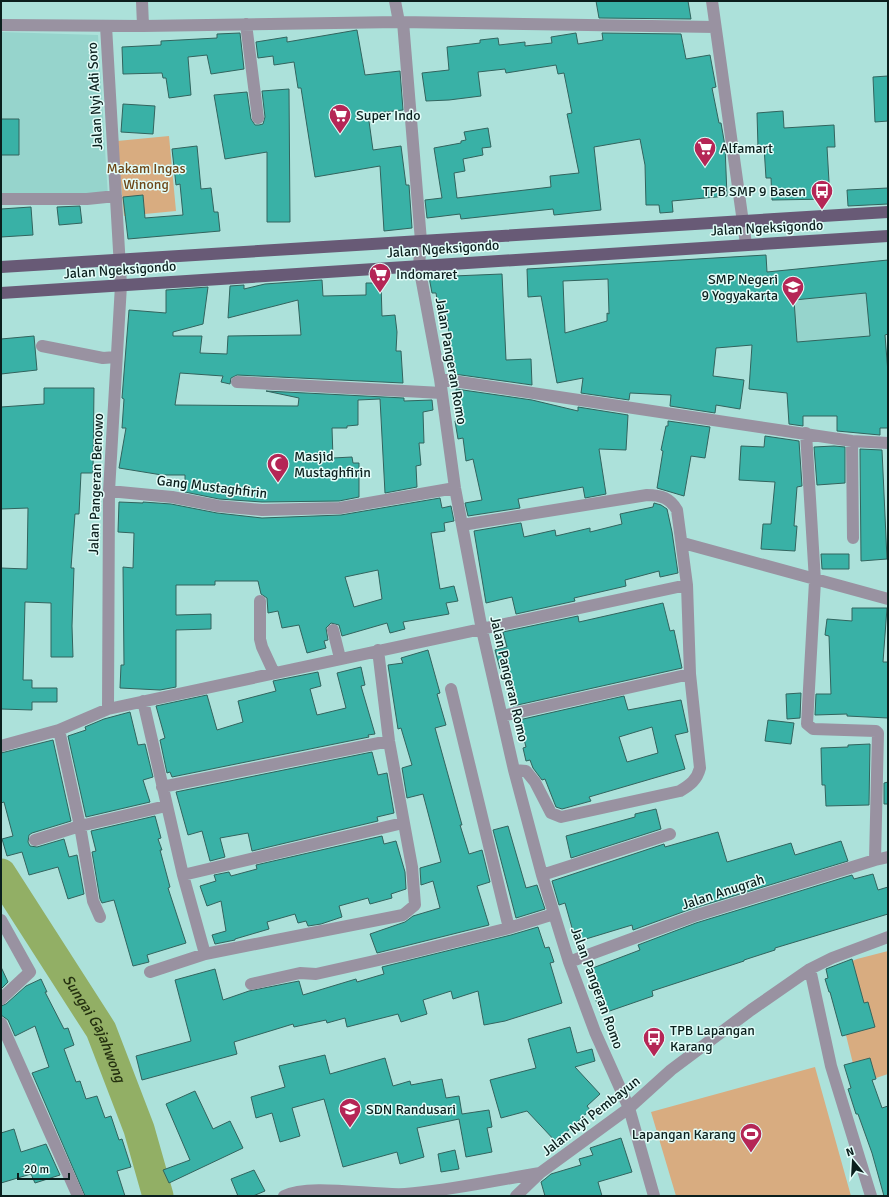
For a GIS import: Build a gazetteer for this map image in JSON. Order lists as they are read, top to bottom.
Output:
{
  "streets": {
    "main road": ["Jalan Ngeksigondo"],
    "street": [
      "Jalan Nyi Adi Soro",
      "Jalan Pangeran Romo",
      "Jalan Pangeran Benowo",
      "Gang Mustaghfirin",
      "Jalan Anugrah",
      "Jalan Nyi Pembayun"
    ]
  },
  "crossings": [
    ["Jalan Nyi Adi Soro", "Jalan Ngeksigondo"],
    ["Jalan Nyi Adi Soro", "Jalan Pangeran Benowo"],
    ["Jalan Ngeksigondo", "Jalan Pangeran Romo"],
    ["Jalan Ngeksigondo", "Jalan Pangeran Benowo"],
    ["Jalan Pangeran Romo", "Gang Mustaghfirin"],
    ["Jalan Pangeran Romo", "Jalan Anugrah"],
    ["Jalan Pangeran Romo", "Jalan Nyi Pembayun"],
    ["Jalan Pangeran Benowo", "Gang Mustaghfirin"]
  ],
  "water": ["Sungai Gajahwong"],
  "parks": ["Makam Ingas Winong"],
  "places": {
    "supermarket": ["Super Indo", "Alfamart", "Indomaret"],
    "bus stop": ["TPB SMP 9 Basen", "TPB Lapangan Karang"],
    "school or university": ["SMP Negeri 9 Yogyakarta", "SDN Randusari"],
    "mosque": ["Masjid Mustaghfirin"],
    "sports": ["Lapangan Karang"]
  },
  "scale_bar": "20 m",
  "north": "top"
}
